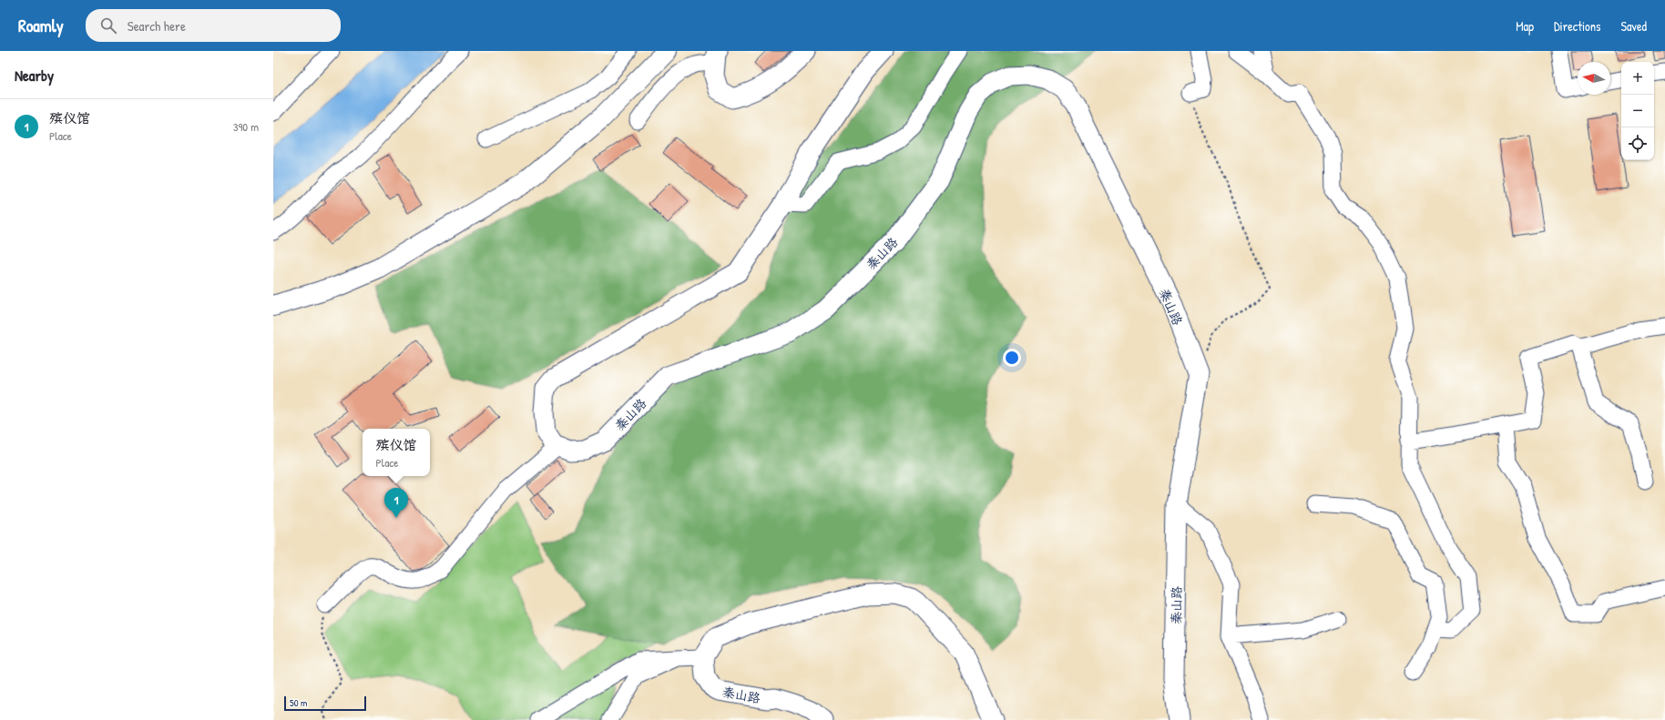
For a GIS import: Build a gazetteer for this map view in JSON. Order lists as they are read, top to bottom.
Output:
{
  "streets": {
    "main road": ["秦山路"]
  },
  "scale_bar": "50 m",
  "north": "left",
  "page": {
    "header": "Roamly",
    "search": "Search here",
    "nav": ["Map", "Directions", "Saved"],
    "heading": "Nearby",
    "map_buttons": ["+", "−"],
    "list": [
      {
        "mark": "1",
        "name": "殡仪馆",
        "note": "Place",
        "value": "390 m"
      }
    ],
    "popup": ["殡仪馆", "Place"],
    "pins": "1",
    "scale": "50 m"
  }
}
